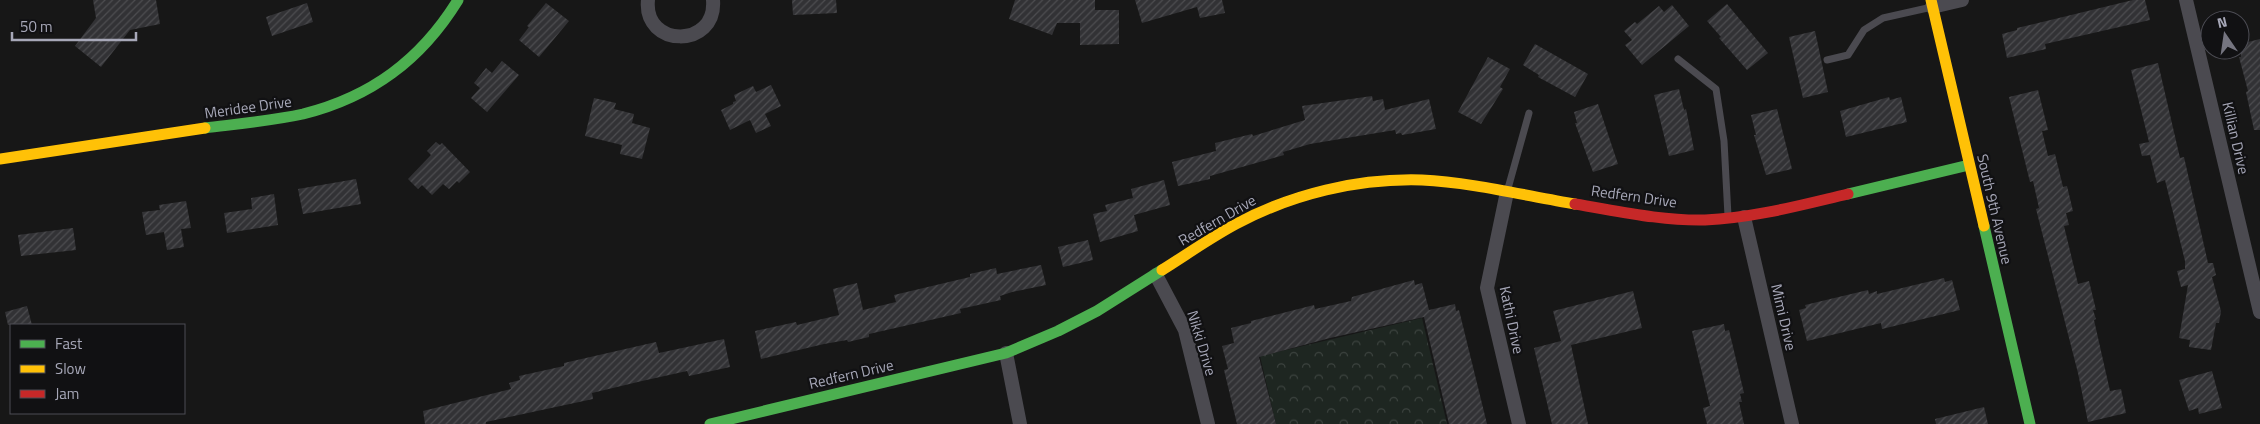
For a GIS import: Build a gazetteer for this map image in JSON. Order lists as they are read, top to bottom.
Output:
{
  "streets": {
    "street": [
      "Meridee Drive",
      "Killian Drive",
      "Redfern Drive",
      "South 9th Avenue",
      "Mimi Drive",
      "Kathi Drive",
      "Nikki Drive"
    ]
  },
  "crossings": [
    ["Redfern Drive", "South 9th Avenue"],
    ["Redfern Drive", "Mimi Drive"],
    ["Redfern Drive", "Kathi Drive"],
    ["Redfern Drive", "Nikki Drive"]
  ],
  "legend": ["Fast", "Slow", "Jam"],
  "scale_bar": "50 m",
  "north": "top"
}
